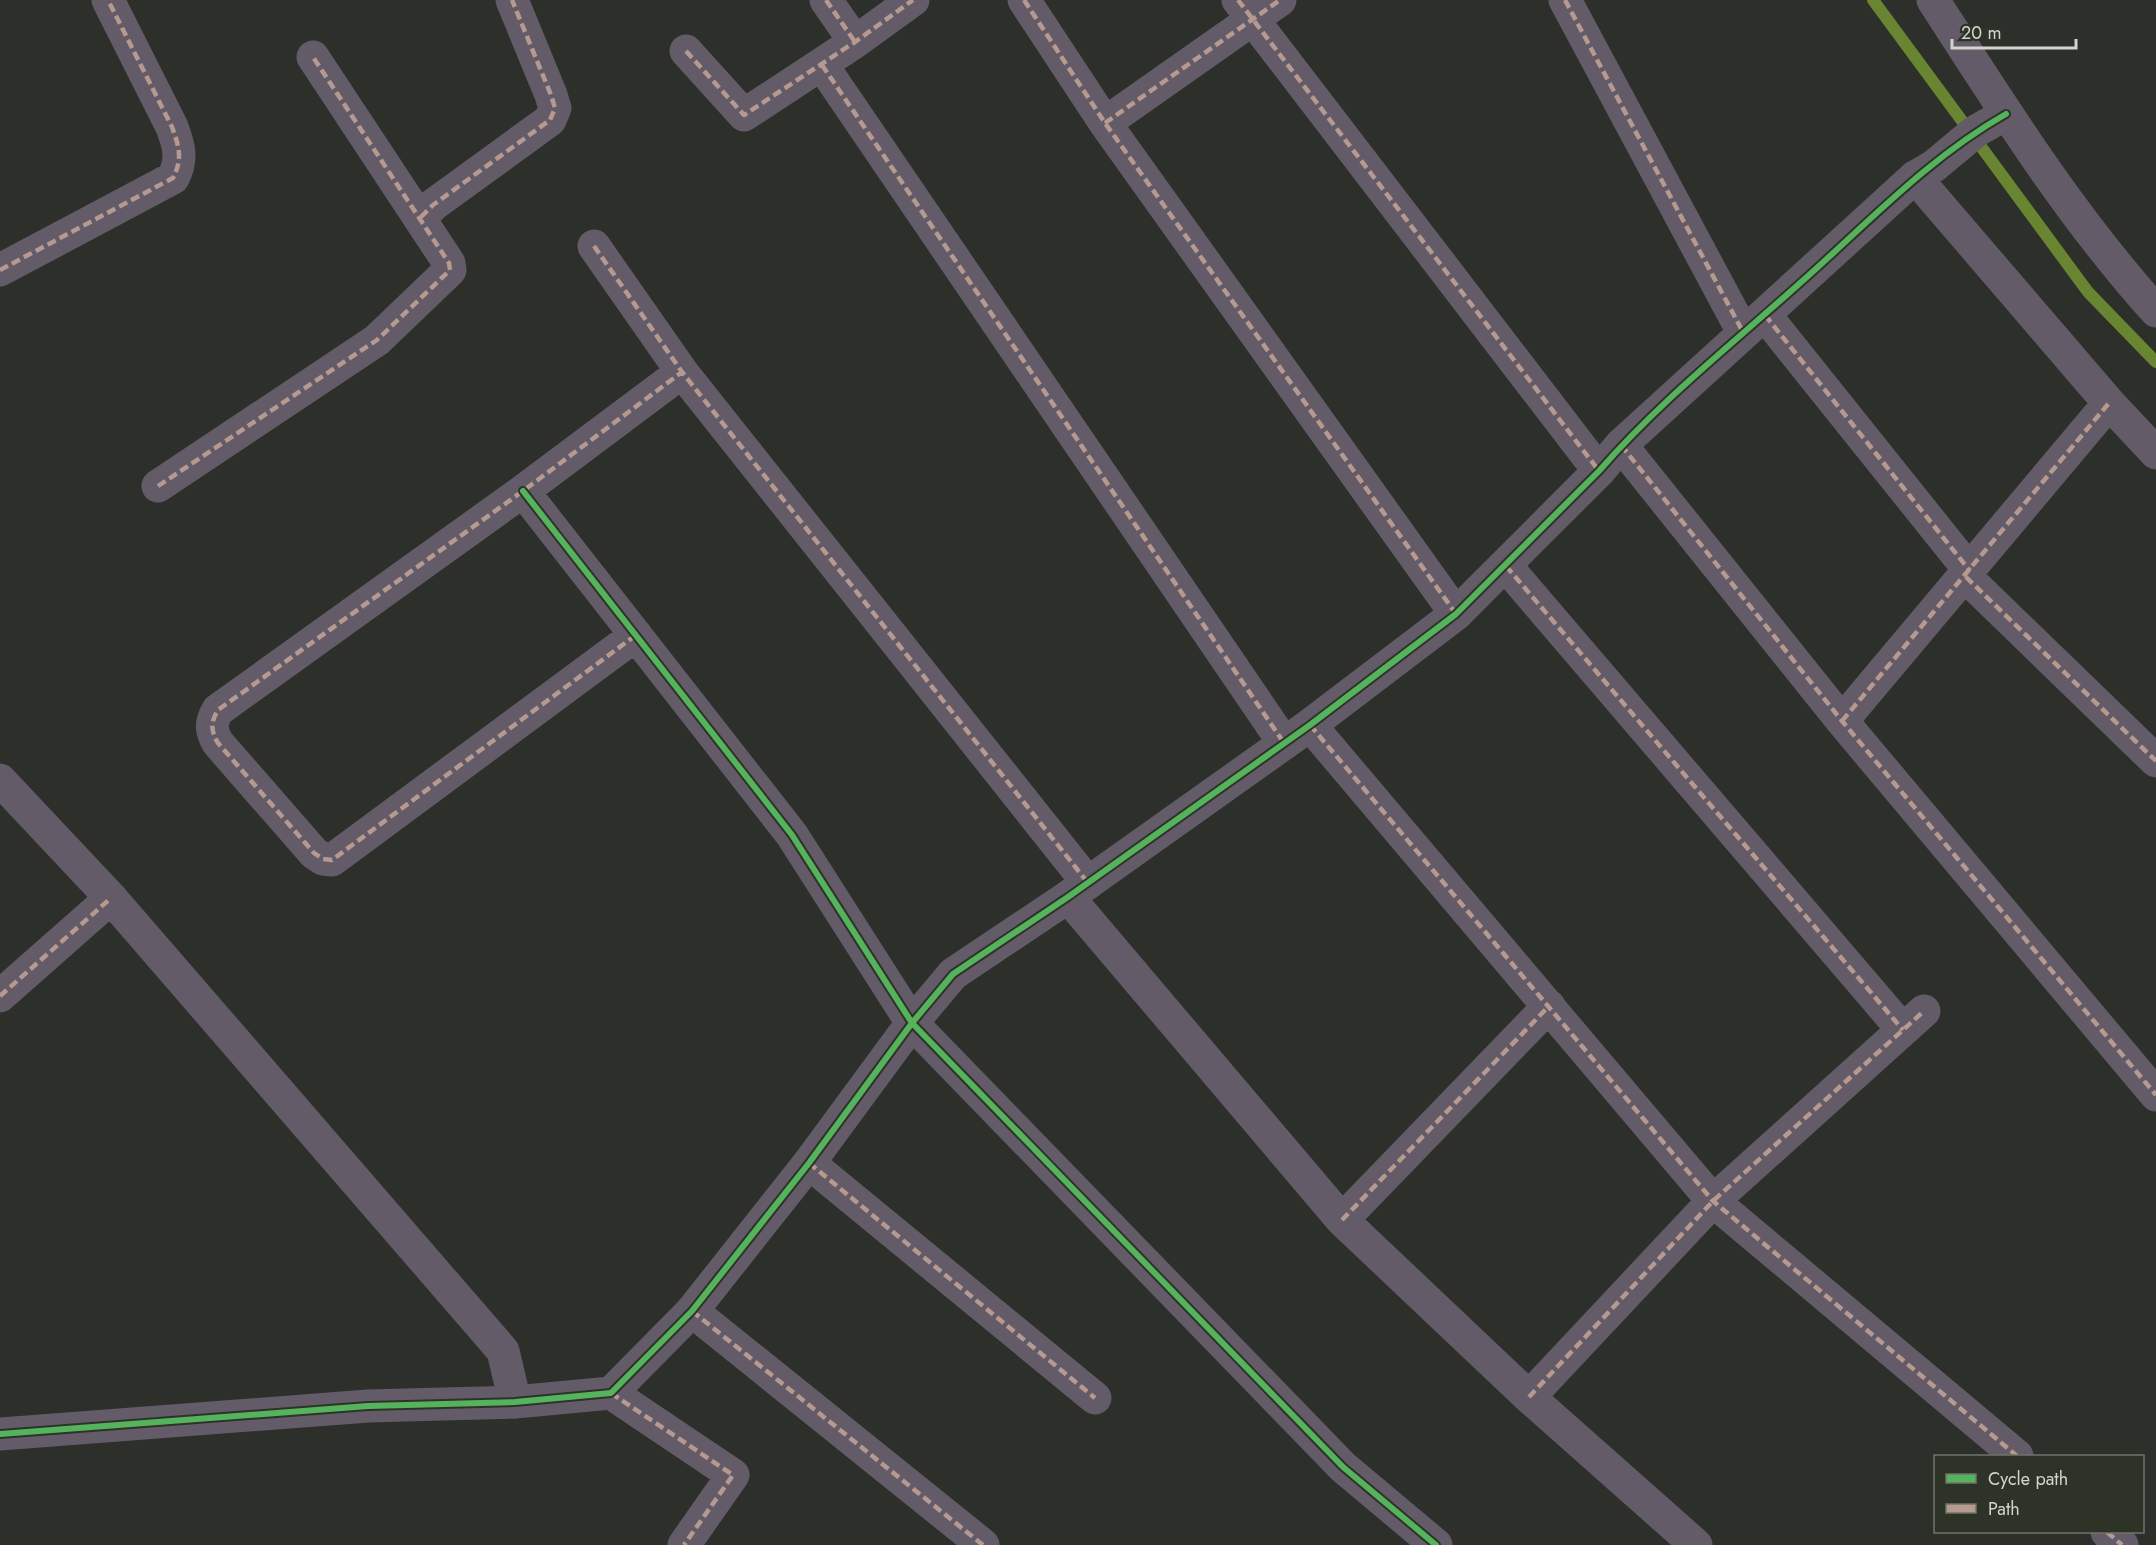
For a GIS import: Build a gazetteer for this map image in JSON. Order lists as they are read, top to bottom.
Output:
{
  "legend": ["Cycle path", "Path"],
  "scale_bar": "20 m"
}
